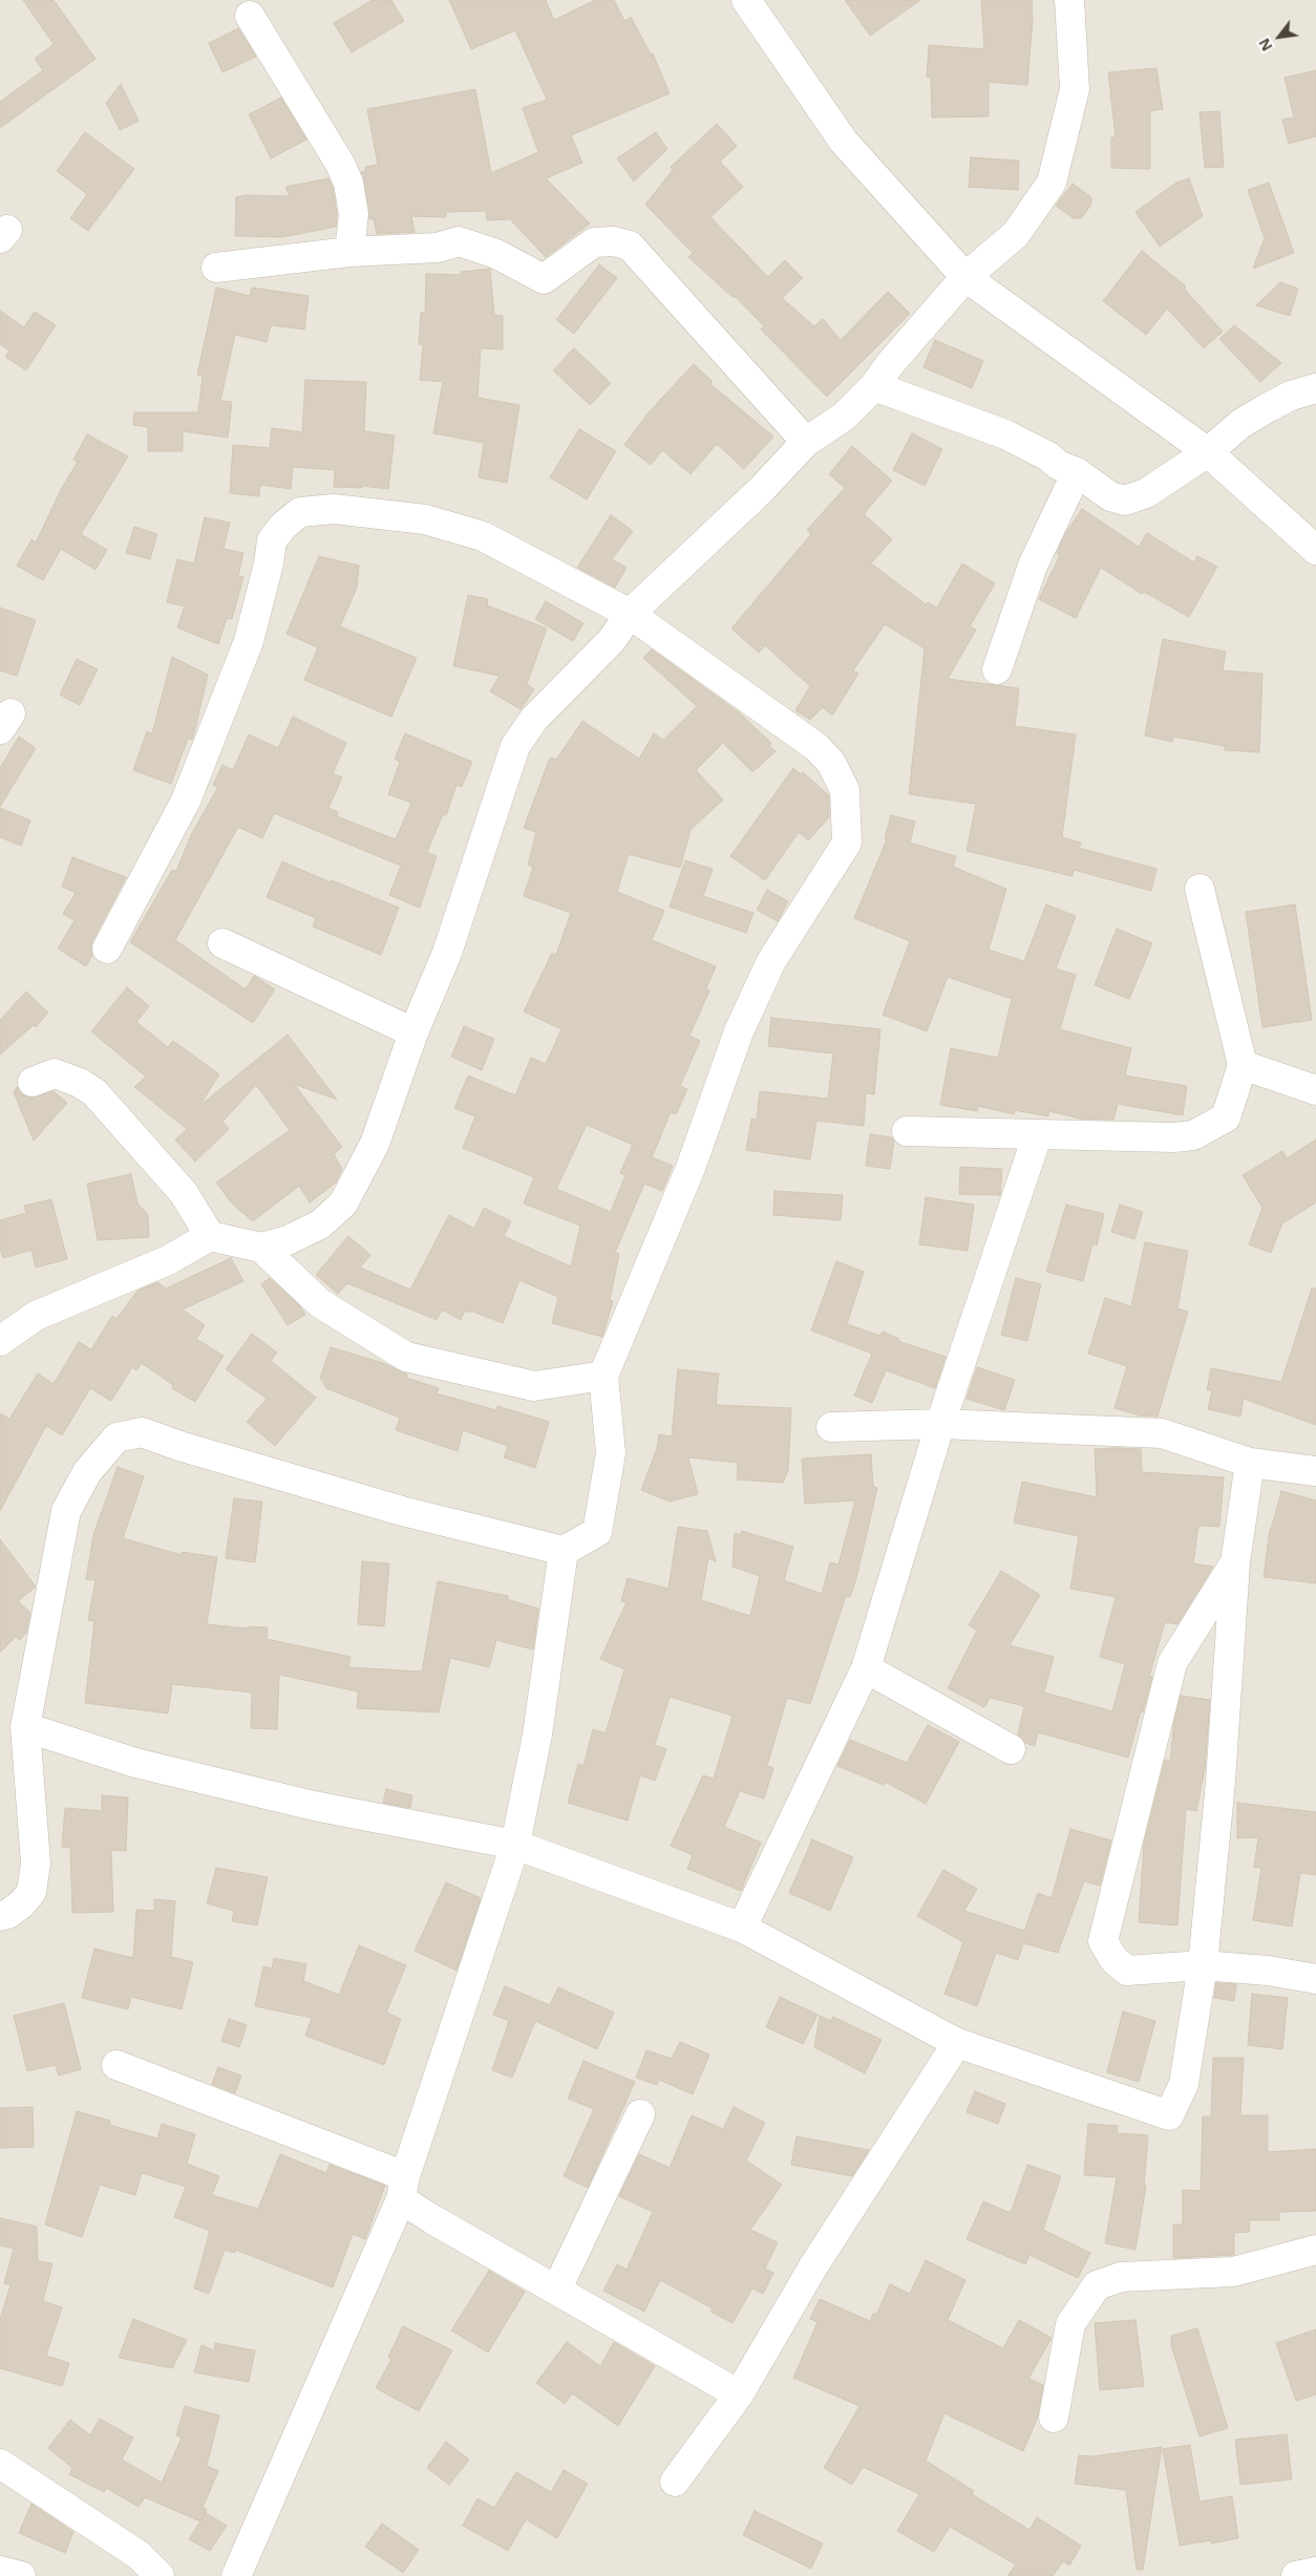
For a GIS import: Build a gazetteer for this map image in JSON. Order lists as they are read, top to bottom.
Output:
{
  "north": "bottom left"
}
